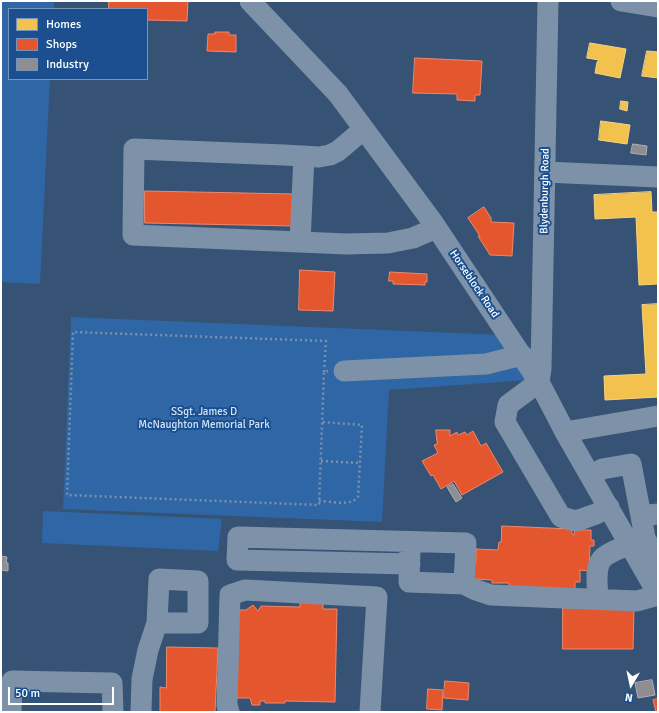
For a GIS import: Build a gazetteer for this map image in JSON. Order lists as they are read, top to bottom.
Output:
{
  "streets": {
    "street": ["Blydenburgh Road", "Horseblock Road"]
  },
  "crossings": [
    ["Blydenburgh Road", "Horseblock Road"]
  ],
  "parks": ["SSgt. James D McNaughton Memorial Park"],
  "legend": ["Homes", "Shops", "Industry"],
  "scale_bar": "50 m",
  "north": "bottom"
}
